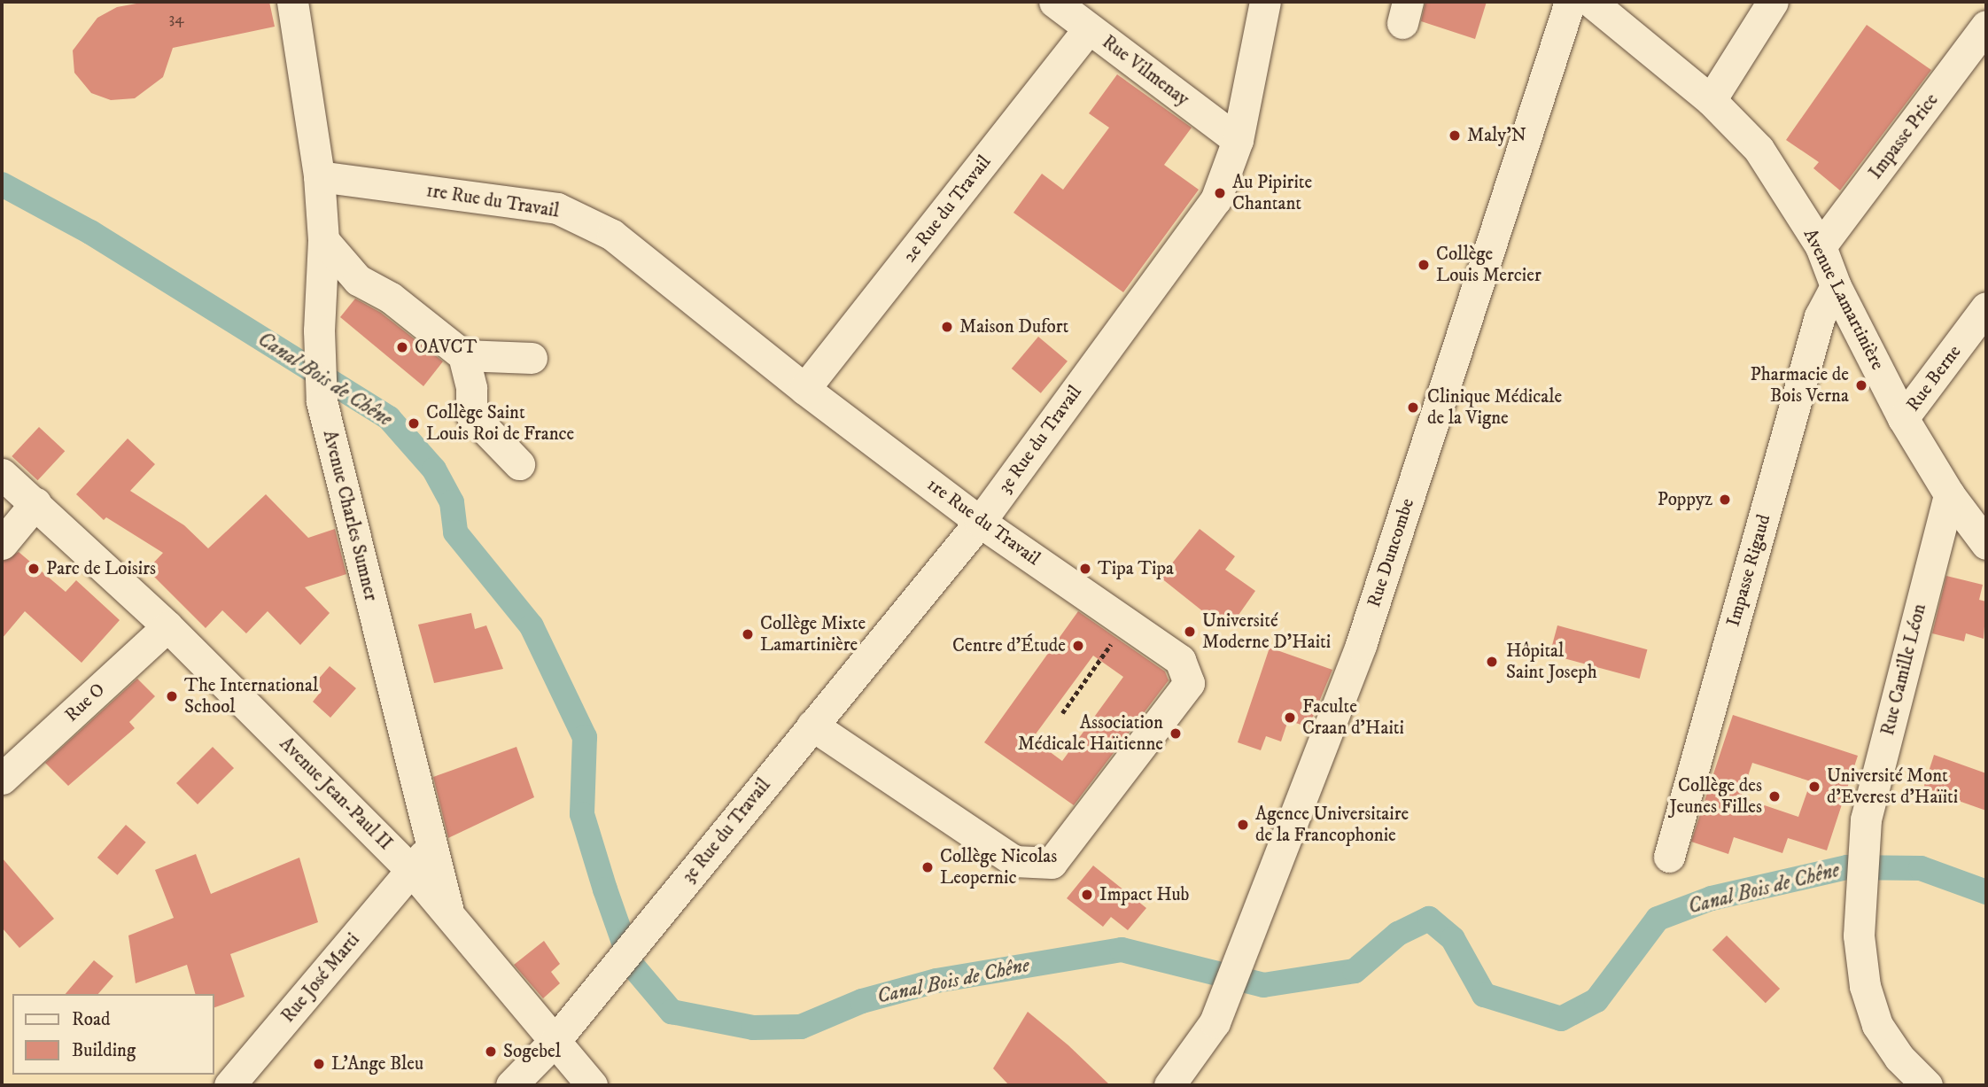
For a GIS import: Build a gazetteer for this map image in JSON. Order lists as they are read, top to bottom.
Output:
{
  "streets": {
    "street": [
      "Rue Vilmenay",
      "Impasse Price",
      "1re Rue du Travail",
      "2e Rue du Travail",
      "Avenue Lamartinière",
      "Rue Berne",
      "3e Rue du Travail",
      "Avenue Charles Sumner",
      "Rue Duncombe",
      "Impasse Rigaud",
      "Rue Camille Léon",
      "Rue O",
      "Avenue Jean-Paul II",
      "Rue José Marti"
    ]
  },
  "crossings": [
    ["Rue Vilmenay", "2e Rue du Travail"],
    ["Rue Vilmenay", "3e Rue du Travail"],
    ["Impasse Price", "Avenue Lamartinière"],
    ["1re Rue du Travail", "2e Rue du Travail"],
    ["1re Rue du Travail", "3e Rue du Travail"],
    ["1re Rue du Travail", "Avenue Charles Sumner"],
    ["Avenue Lamartinière", "Rue Berne"],
    ["Avenue Lamartinière", "Impasse Rigaud"],
    ["Avenue Lamartinière", "Rue Camille Léon"],
    ["3e Rue du Travail", "Avenue Jean-Paul II"],
    ["Avenue Charles Sumner", "Avenue Jean-Paul II"],
    ["Avenue Charles Sumner", "Rue José Marti"],
    ["Rue O", "Avenue Jean-Paul II"],
    ["Avenue Jean-Paul II", "Rue José Marti"]
  ],
  "water": ["Canal Bois de Chêne"],
  "places": [
    "Maly'N",
    "Au Pipirite Chantant",
    "Collège Louis Mercier",
    "Maison Dufort",
    "OAVCT",
    "Pharmacie de Bois Verna",
    "Clinique Médicale de la Vigne",
    "Collège Saint Louis Roi de France",
    "Poppyz",
    "Parc de Loisirs",
    "Tipa Tipa",
    "Université Moderne D'Haiti",
    "Collège Mixte Lamartinière",
    "Centre d'Étude",
    "Hôpital Saint Joseph",
    "The International School",
    "Faculte Craan d'Haiti",
    "Association Médicale Haïtienne",
    "Université Mont d’Everest d’Haïiti",
    "Collège des Jeunes Filles",
    "Agence Universitaire de la Francophonie",
    "Collège Nicolas Leopernic",
    "Impact Hub",
    "Sogebel",
    "L’Ange Bleu"
  ],
  "house_numbers": ["34"],
  "legend": ["Road", "Building"]
}
